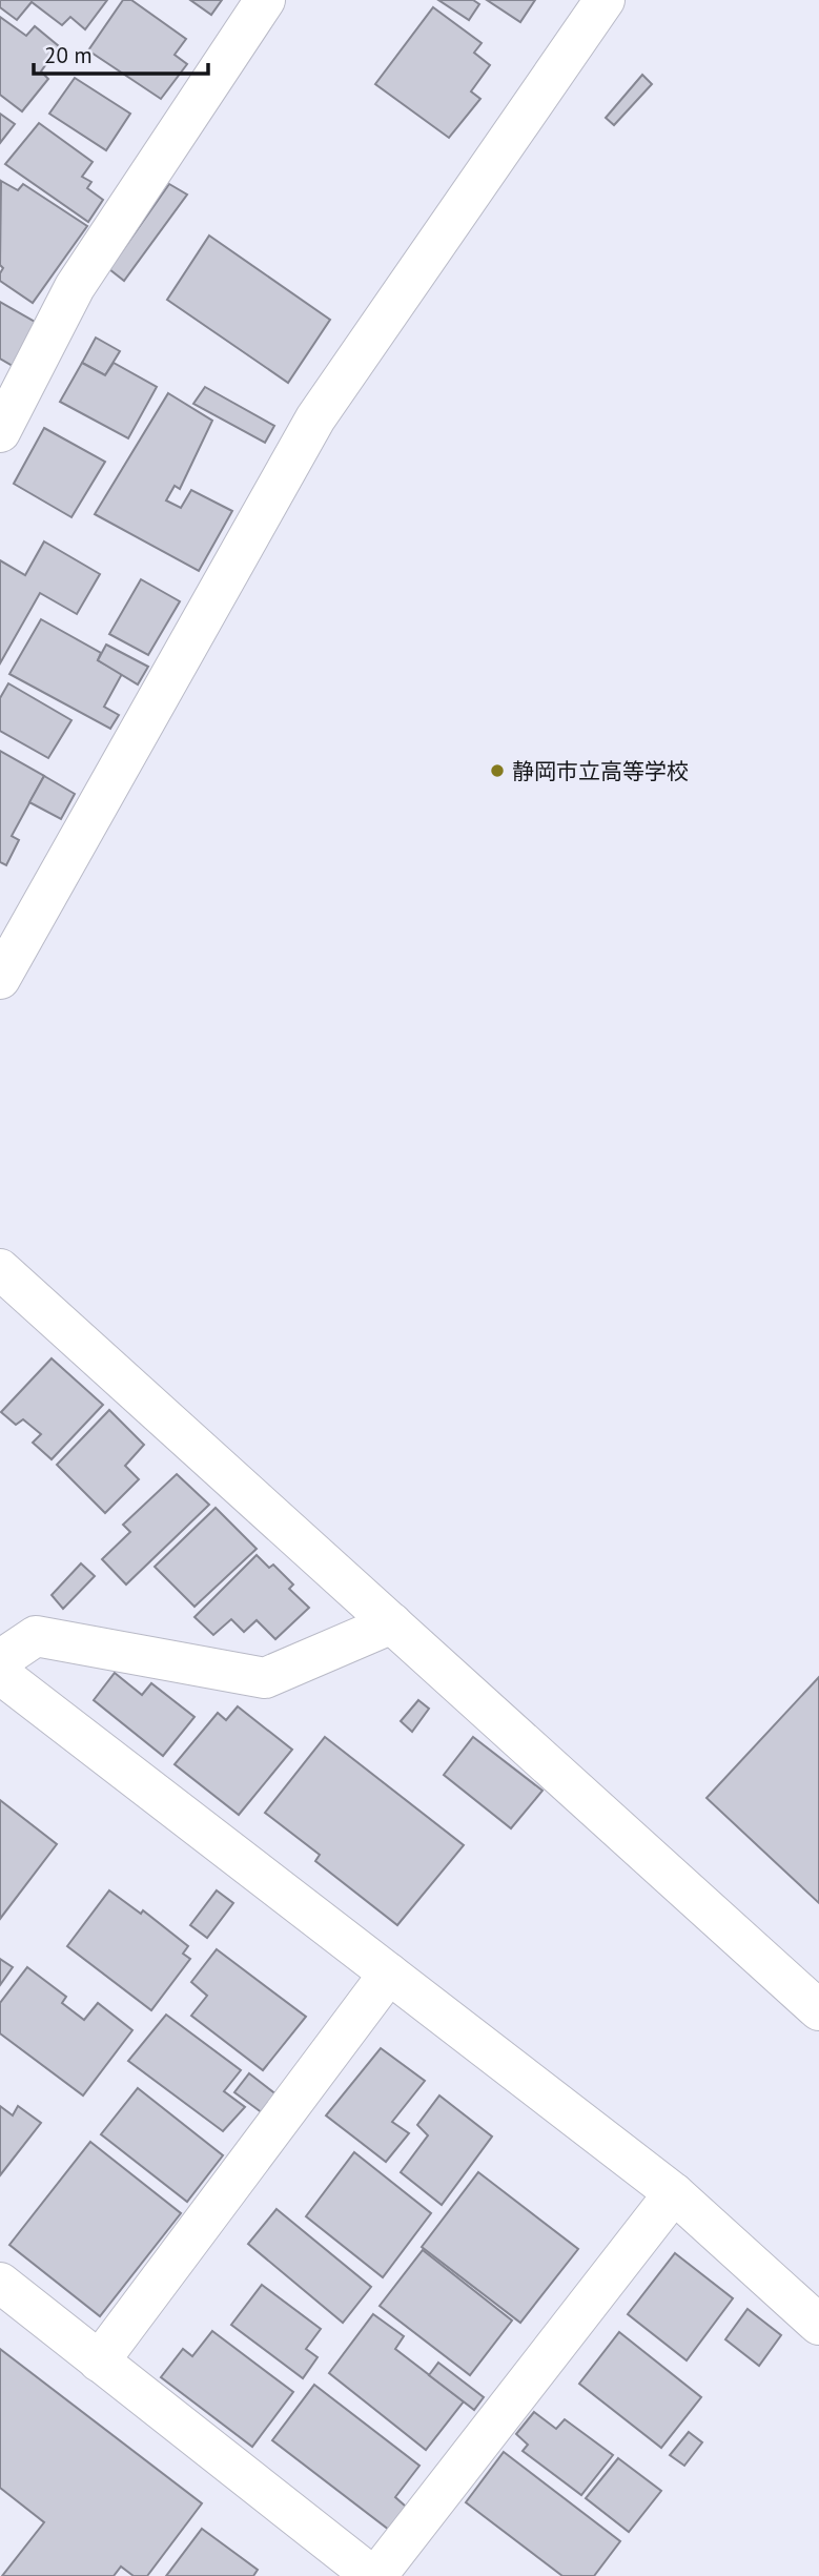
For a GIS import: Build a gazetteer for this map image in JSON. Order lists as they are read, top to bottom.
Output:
{
  "places": ["静岡市立高等学校"],
  "scale_bar": "20 m"
}
